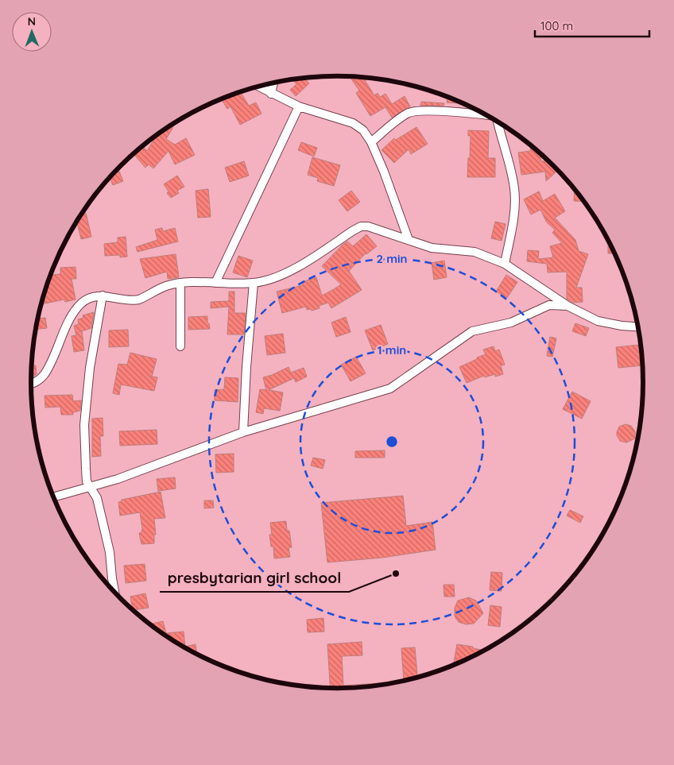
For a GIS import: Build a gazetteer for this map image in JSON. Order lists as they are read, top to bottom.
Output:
{
  "places": ["presbytarian girl school"],
  "scale_bar": "100 m",
  "north": "top",
  "rings": ["2 min", "1 min"]
}
